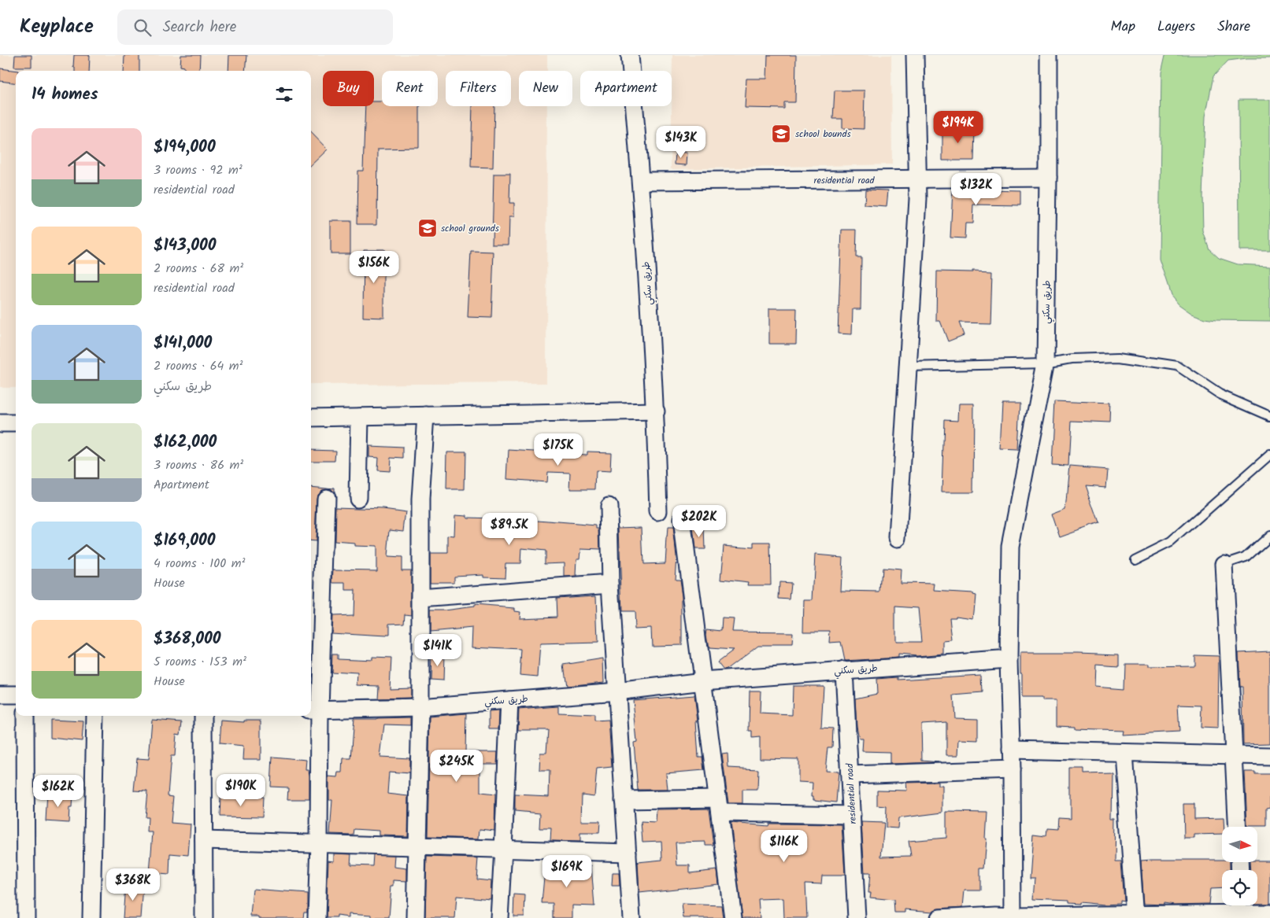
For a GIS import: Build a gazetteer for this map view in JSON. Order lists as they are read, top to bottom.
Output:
{
  "streets": {
    "street": ["residential road", "طريق سكني"]
  },
  "crossings": [
    ["residential road", "طريق سكني"]
  ],
  "places": {
    "school or university": ["school bounds", "school grounds"]
  },
  "north": "right",
  "page": {
    "header": "Keyplace",
    "search": "Search here",
    "nav": ["Map", "Layers", "Share"],
    "chip": [
      "Buy",
      "Rent",
      "Filters",
      "New",
      "Apartment"
    ],
    "heading": "14 homes",
    "price": [
      "$194K",
      "$143K",
      "$132K",
      "$156K",
      "$175K",
      "$202K",
      "$89.5K",
      "$141K",
      "$245K",
      "$190K",
      "$162K",
      "$116K",
      "$169K",
      "$368K"
    ],
    "list": [
      {
        "name": "$194,000",
        "note": "3 rooms · 92 m² · residential road"
      },
      {
        "name": "$143,000",
        "note": "2 rooms · 68 m² · residential road"
      },
      {
        "name": "$141,000",
        "note": "2 rooms · 64 m² · طريق سكني"
      },
      {
        "name": "$162,000",
        "note": "3 rooms · 86 m² · Apartment"
      },
      {
        "name": "$169,000",
        "note": "4 rooms · 100 m² · House"
      },
      {
        "name": "$368,000",
        "note": "5 rooms · 153 m² · House"
      }
    ]
  }
}
